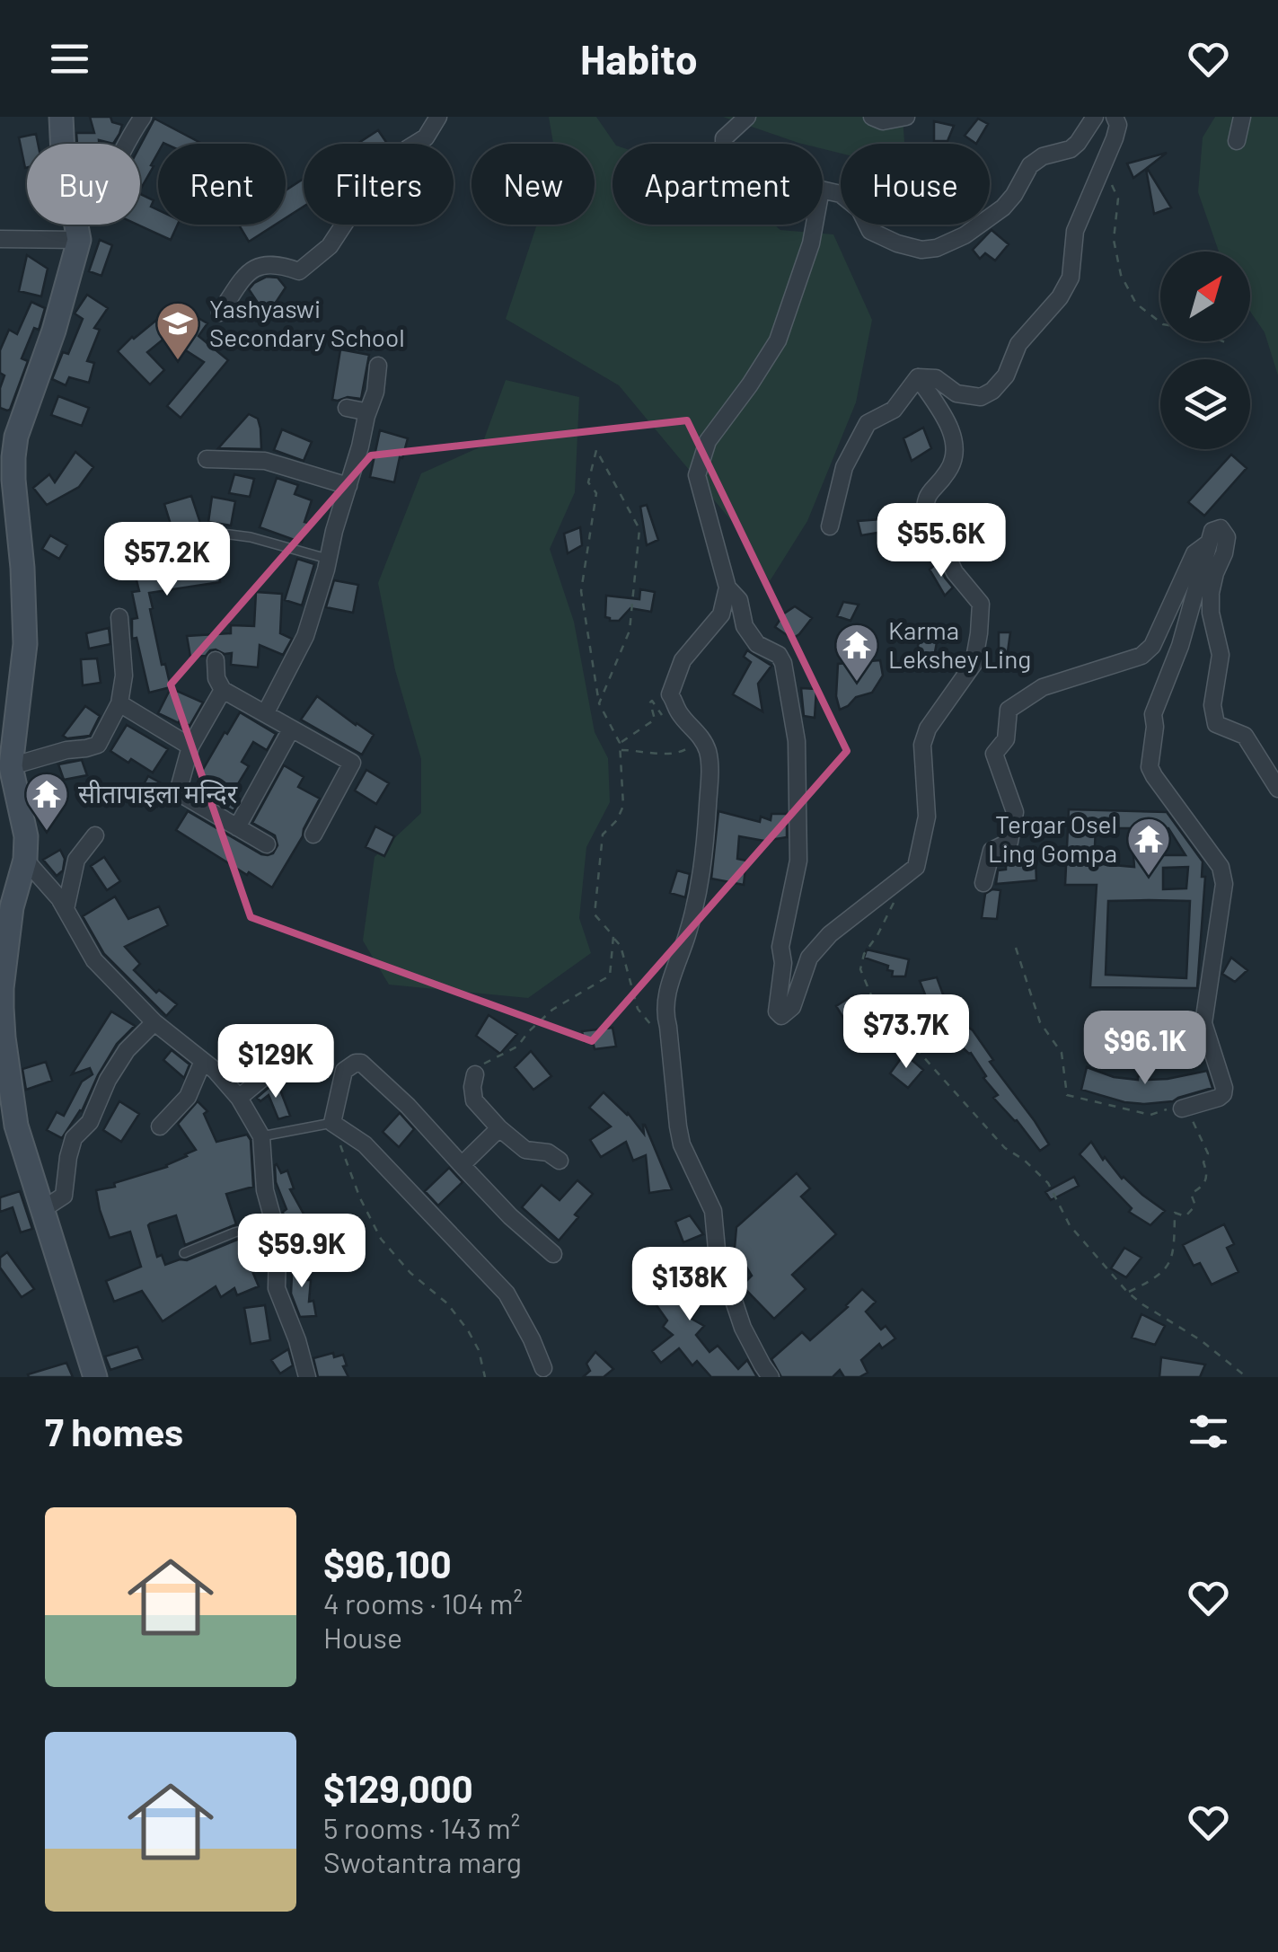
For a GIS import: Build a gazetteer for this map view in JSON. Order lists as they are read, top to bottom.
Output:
{
  "places": {
    "school or university": ["Yashyaswi Secondary School"],
    "temple": ["Karma Lekshey Ling", "सीतापाइला मन्दिर", "Tergar Osel Ling Gompa"]
  },
  "north": "top right",
  "page": {
    "header": "Habito",
    "chip": [
      "Buy",
      "Rent",
      "Filters",
      "New",
      "Apartment",
      "House"
    ],
    "price": [
      "$55.6K",
      "$57.2K",
      "$73.7K",
      "$96.1K",
      "$129K",
      "$59.9K",
      "$138K"
    ],
    "heading": "7 homes",
    "list": [
      {
        "name": "$96,100",
        "note": "4 rooms · 104 m² · House"
      },
      {
        "name": "$129,000",
        "note": "5 rooms · 143 m² · Swotantra marg"
      }
    ]
  }
}
